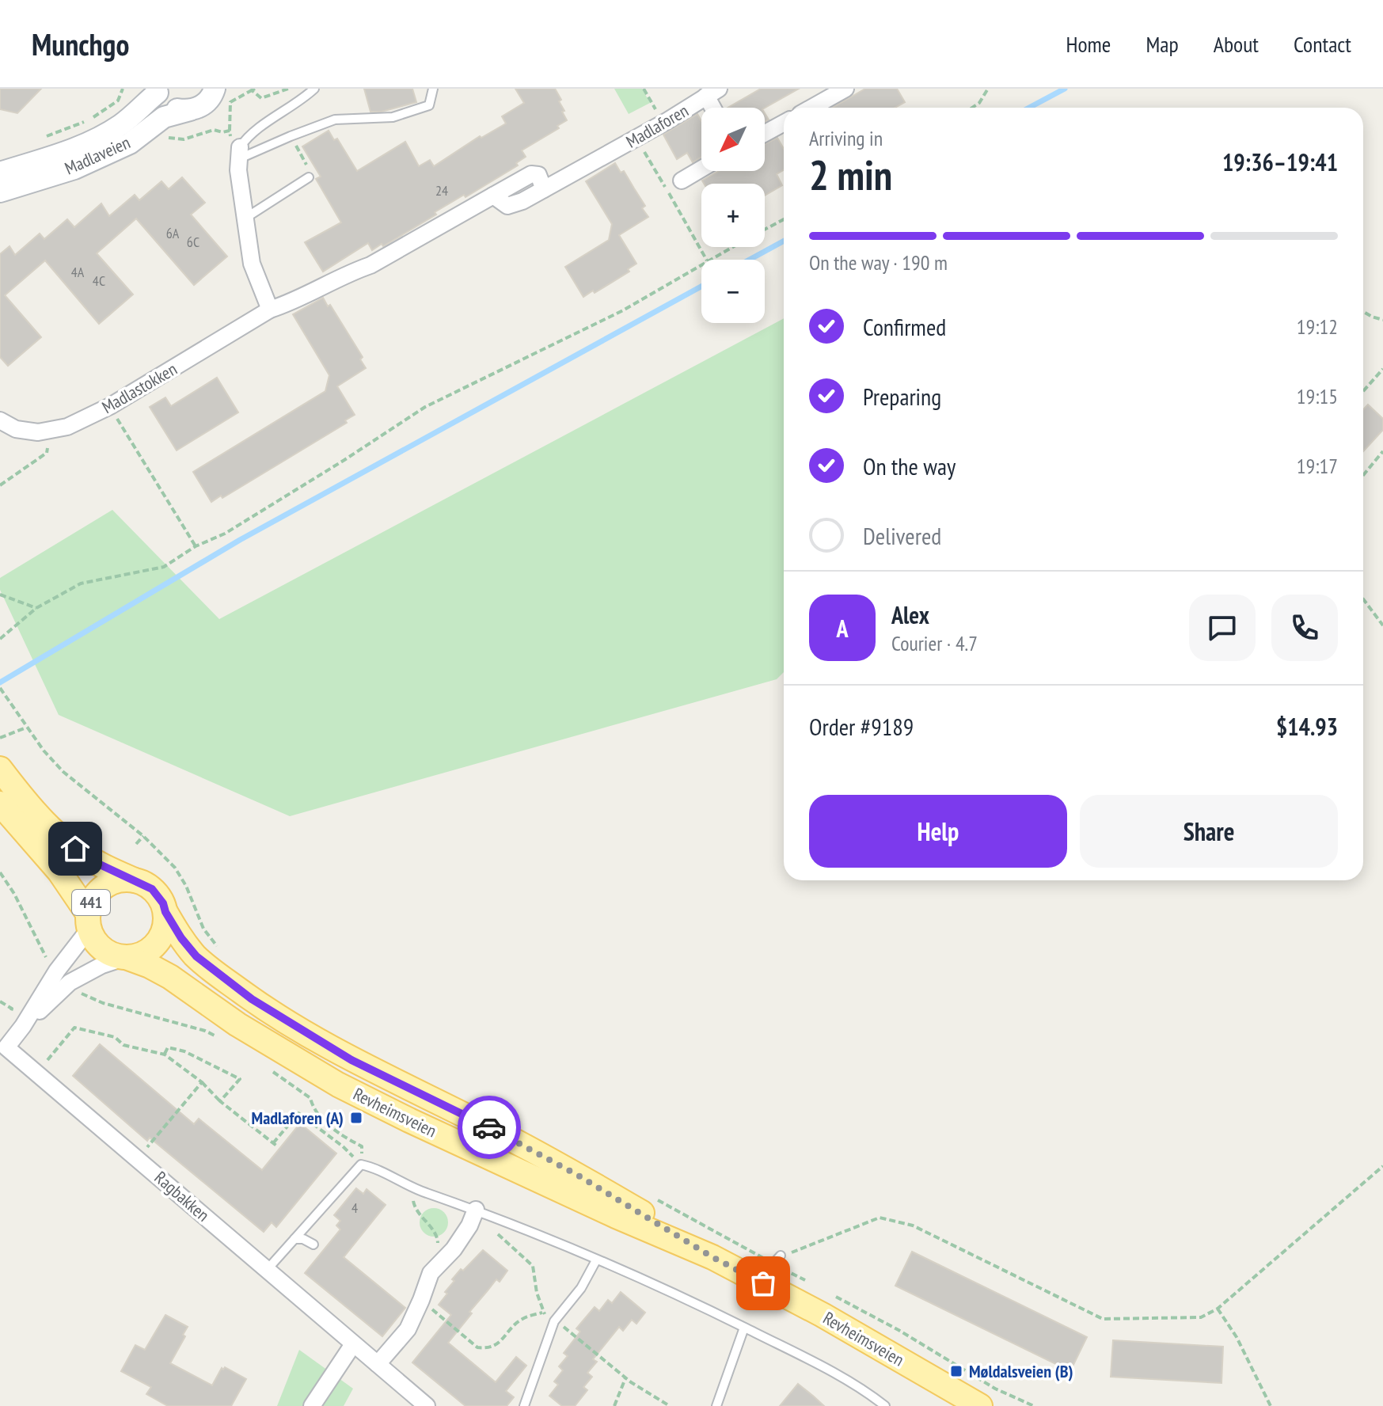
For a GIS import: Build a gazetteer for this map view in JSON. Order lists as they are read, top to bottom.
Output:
{
  "streets": {
    "main road": ["Madlaveien", "441", "Revheimsveien"],
    "street": ["Madlaforen", "Madlastokken", "Ragbakken"]
  },
  "crossings": [
    ["Madlaforen", "Madlastokken"],
    ["441", "Revheimsveien"],
    ["441", "Ragbakken"],
    ["Revheimsveien", "Ragbakken"]
  ],
  "places": {
    "transit": ["Madlaforen (A)", "Møldalsveien (B)"]
  },
  "house_numbers": [
    "24",
    "6A",
    "6C",
    "4A",
    "4C",
    "4"
  ],
  "north": "bottom left",
  "page": {
    "header": "Munchgo",
    "nav": [
      "Home",
      "Map",
      "About",
      "Contact"
    ],
    "map_buttons": ["+", "−"],
    "heading": ["2 min", "Arriving in", "19:36–19:41"],
    "panel": [
      "Alex",
      "Courier · 4.7",
      "Order #9189",
      "$14.93"
    ],
    "bar": "On the way · 190 m",
    "list": [
      ["Confirmed", "19:12"],
      ["Preparing", "19:15"],
      ["On the way", "19:17"],
      "Delivered"
    ],
    "round": "A",
    "buttons": ["Help", "Share"]
  }
}
